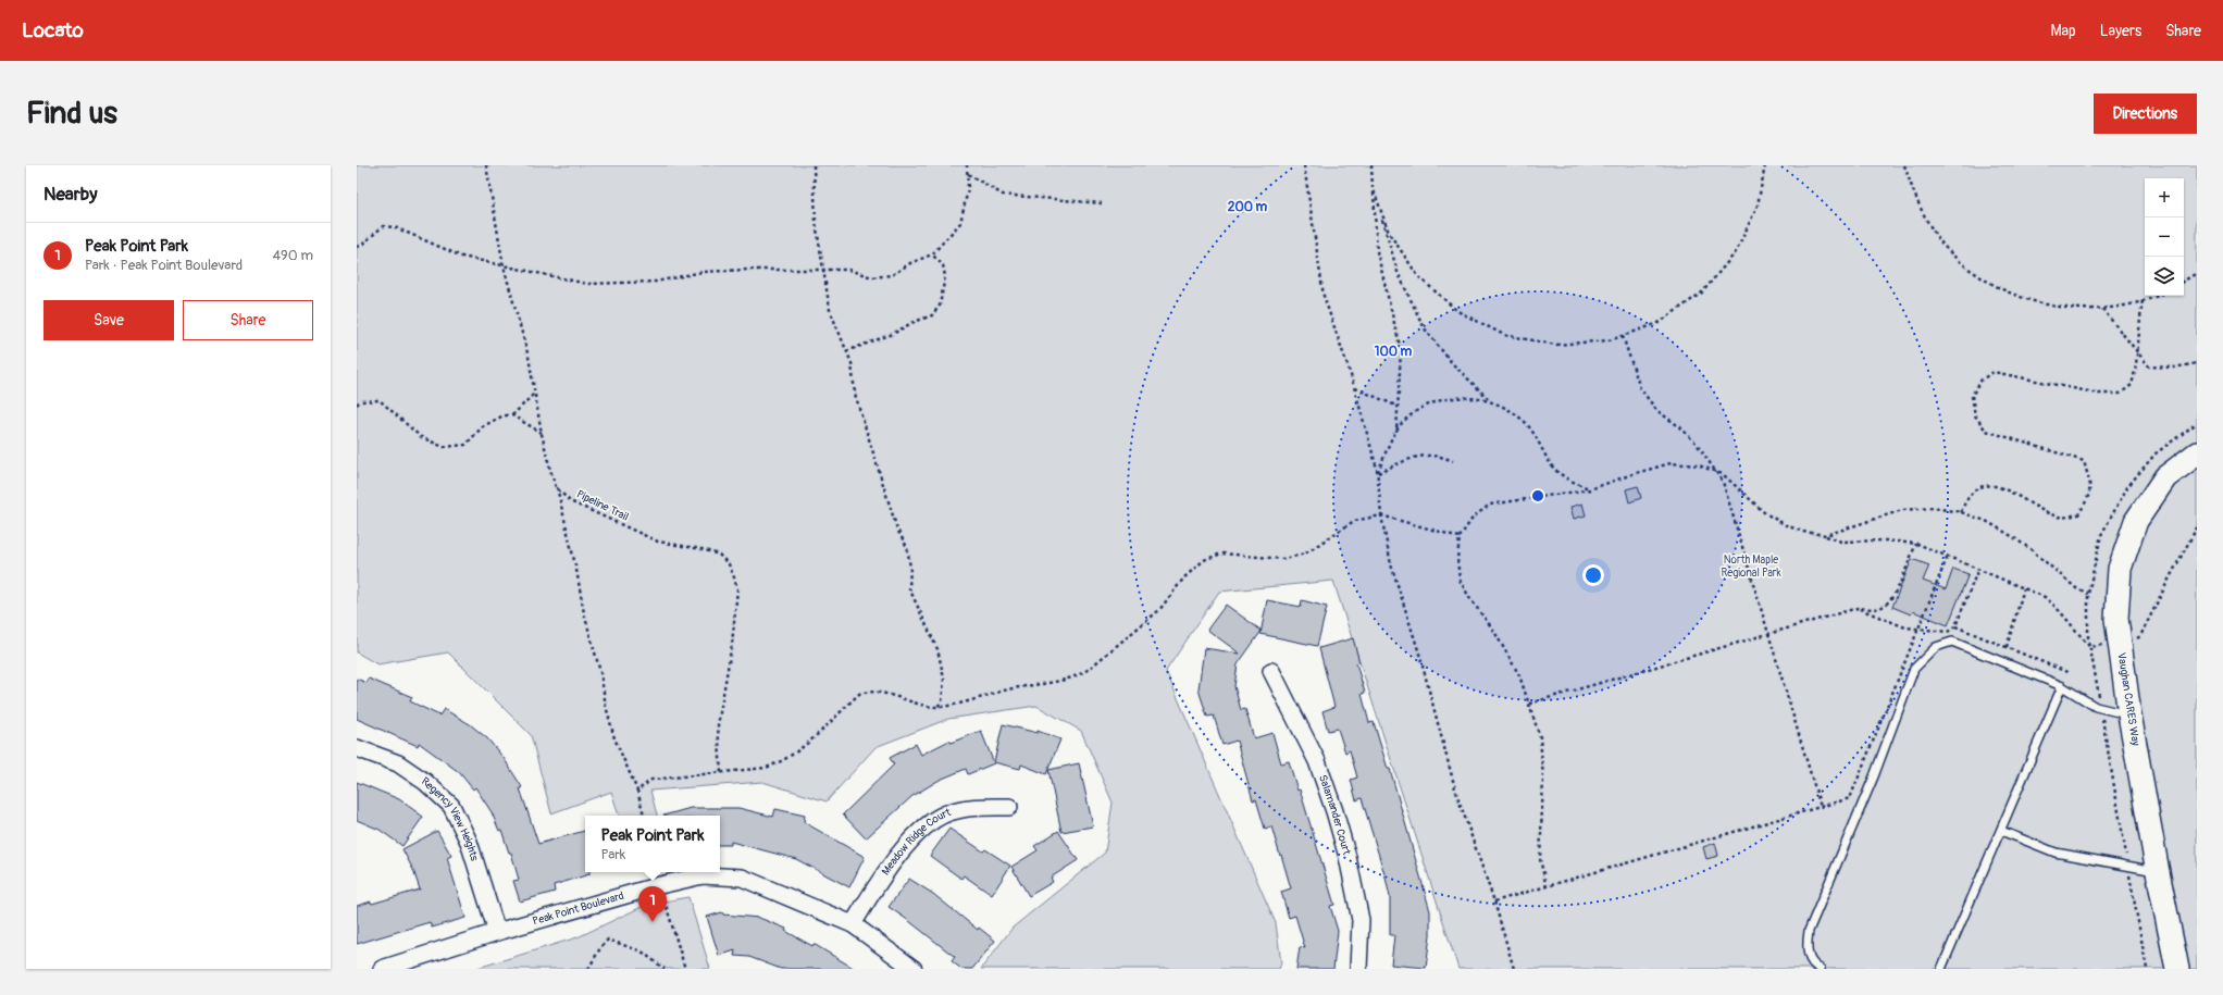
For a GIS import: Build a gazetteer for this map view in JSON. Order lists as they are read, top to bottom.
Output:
{
  "streets": {
    "street": [
      "Vaughan CARES Way",
      "Salamander Court",
      "Regency View Heights",
      "Meadow Ridge Court",
      "Peak Point Boulevard"
    ],
    "path": ["Pipeline Trail"]
  },
  "crossings": [
    ["Regency View Heights", "Peak Point Boulevard"],
    ["Meadow Ridge Court", "Peak Point Boulevard"]
  ],
  "parks": ["North Maple Regional Park"],
  "page": {
    "header": "Locato",
    "nav": ["Map", "Layers", "Share"],
    "buttons": [
      "Directions",
      ["Save", "Share"]
    ],
    "title": "Find us",
    "heading": "Nearby",
    "map_buttons": ["+", "−"],
    "list": [
      {
        "mark": "1",
        "name": "Peak Point Park",
        "note": "Park · Peak Point Boulevard",
        "value": "490 m"
      }
    ],
    "popup": ["Peak Point Park", "Park"],
    "pins": "1"
  },
  "rings": ["200 m", "100 m"]
}
